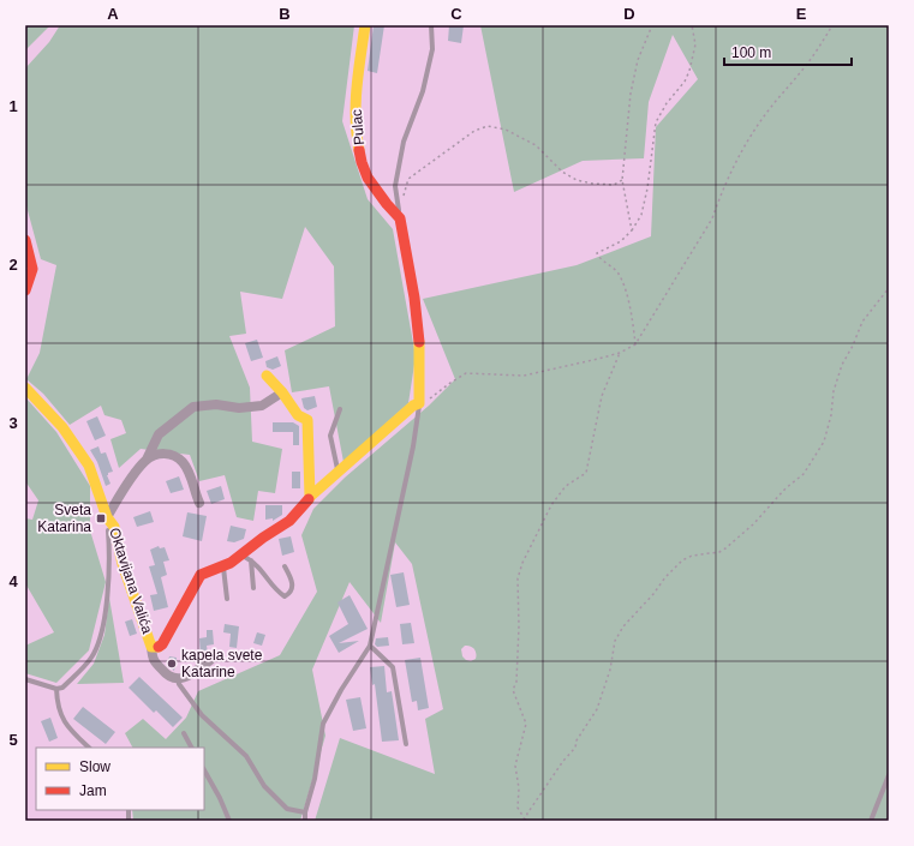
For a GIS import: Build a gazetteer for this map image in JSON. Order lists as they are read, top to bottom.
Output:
{
  "streets": {
    "street": ["Pulac", "Oktavijana Valića"]
  },
  "places": {
    "transit": ["Sveta Katarina"],
    "other": ["kapela svete Katarine"]
  },
  "legend": ["Slow", "Jam"],
  "scale_bar": "100 m",
  "grid": {
    "columns": [
      "A",
      "B",
      "C",
      "D",
      "E"
    ],
    "rows": [
      "1",
      "2",
      "3",
      "4",
      "5"
    ]
  }
}
